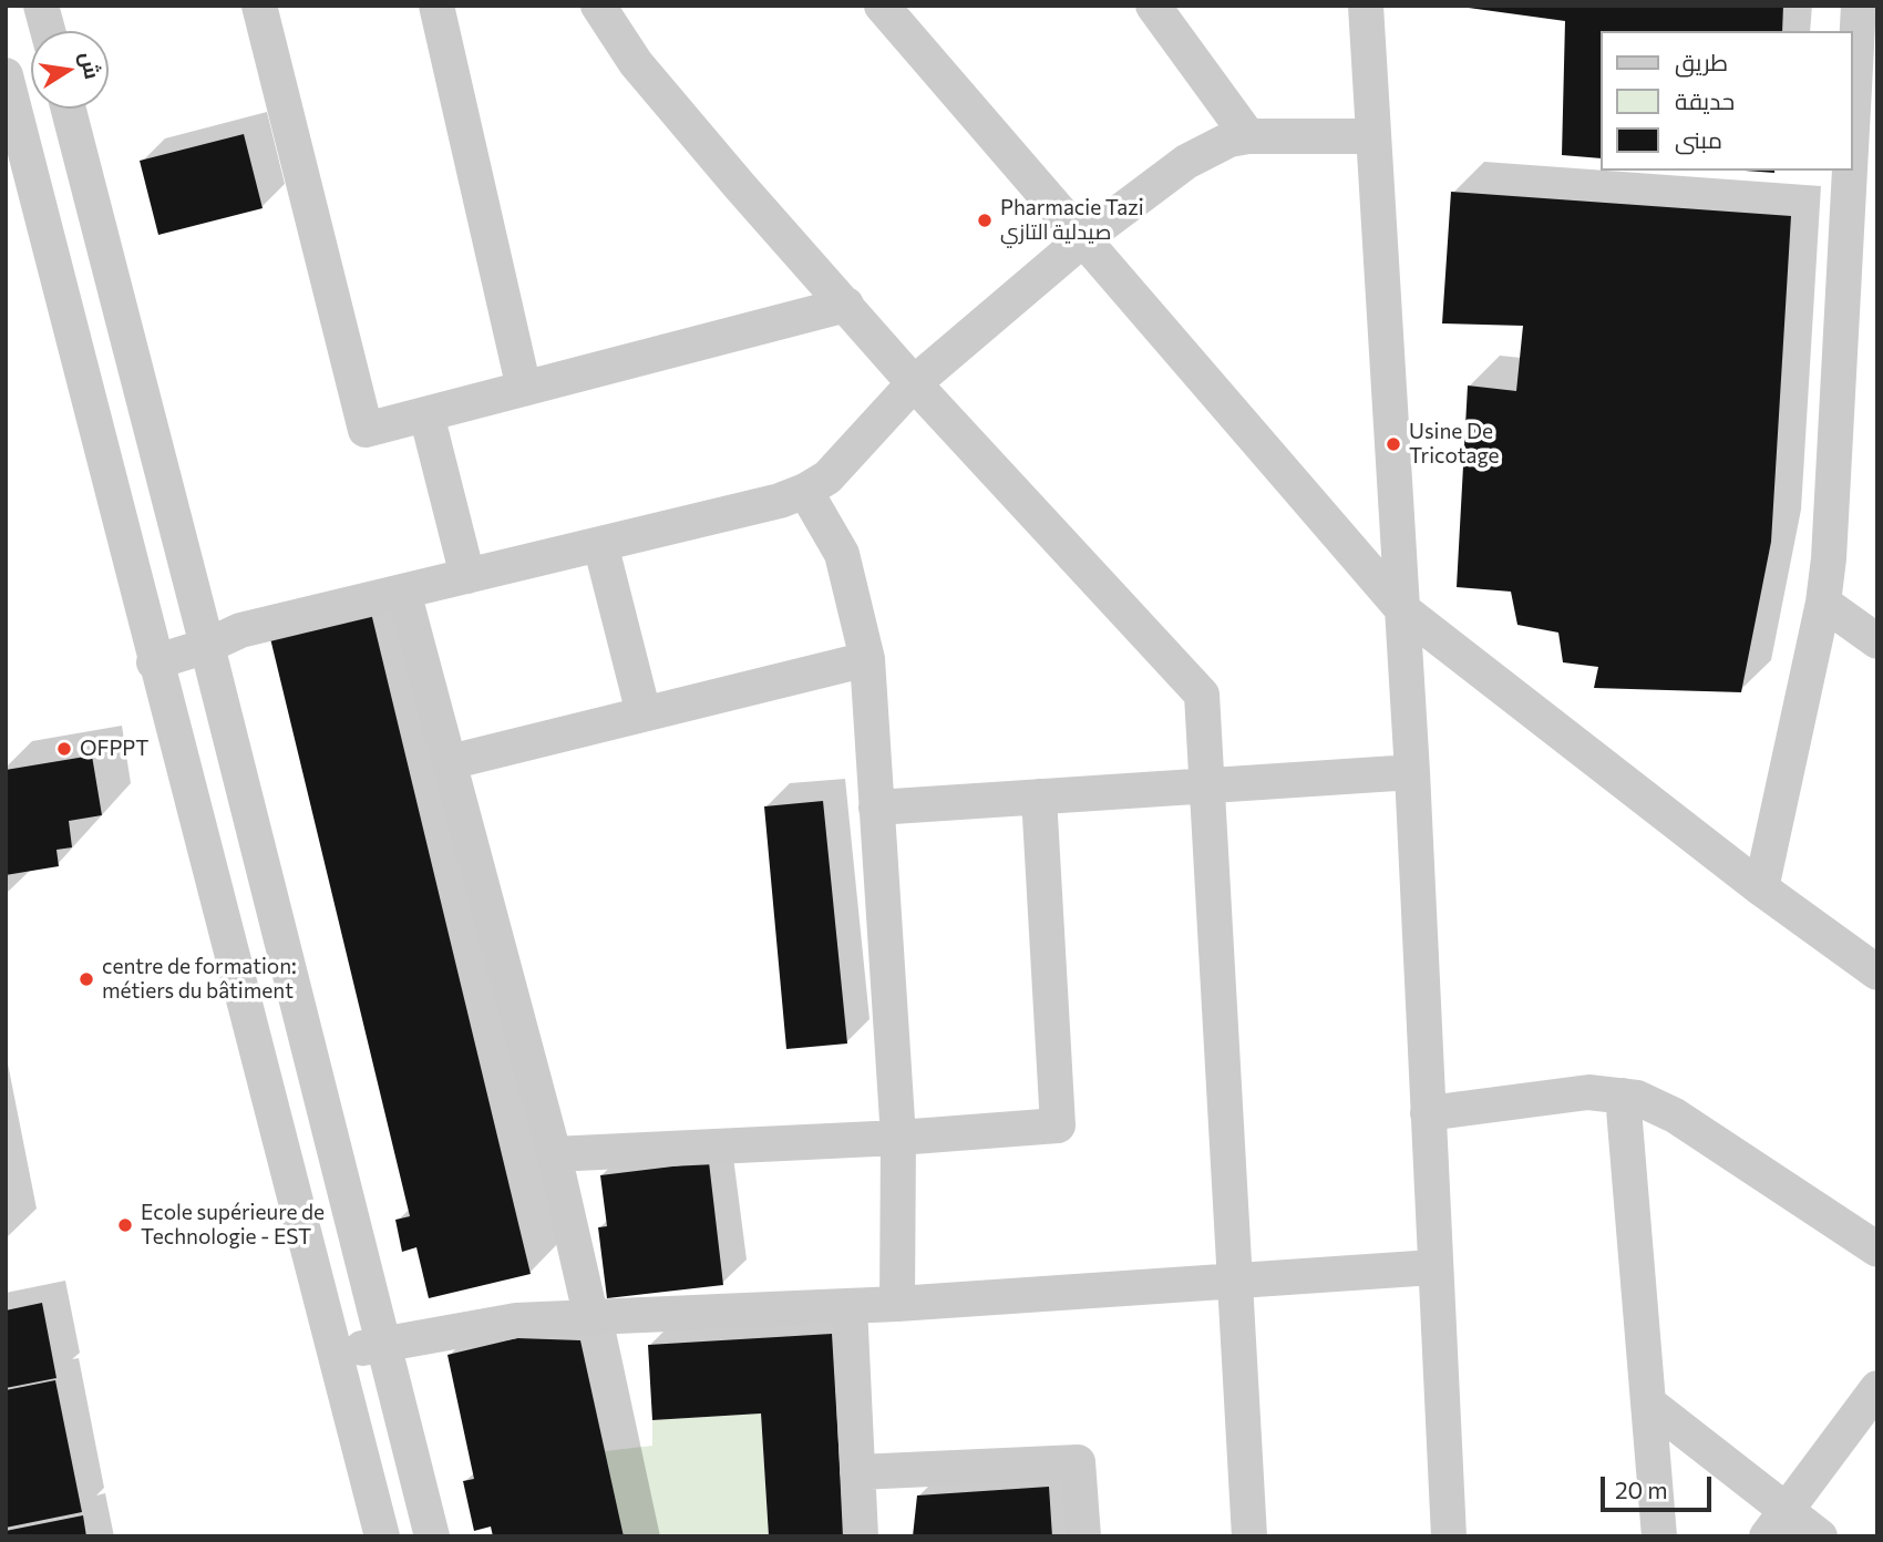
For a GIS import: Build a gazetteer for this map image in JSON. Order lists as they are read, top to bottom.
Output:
{
  "places": [
    "Pharmacie Tazi صيدلية التازي",
    "Usine De Tricotage",
    "OFPPT",
    "centre de formation: métiers du bâtiment",
    "Ecole supérieure de Technologie - EST"
  ],
  "legend": ["طريق", "حديقة", "مبنى"],
  "scale_bar": "20 m",
  "north": "right"
}
